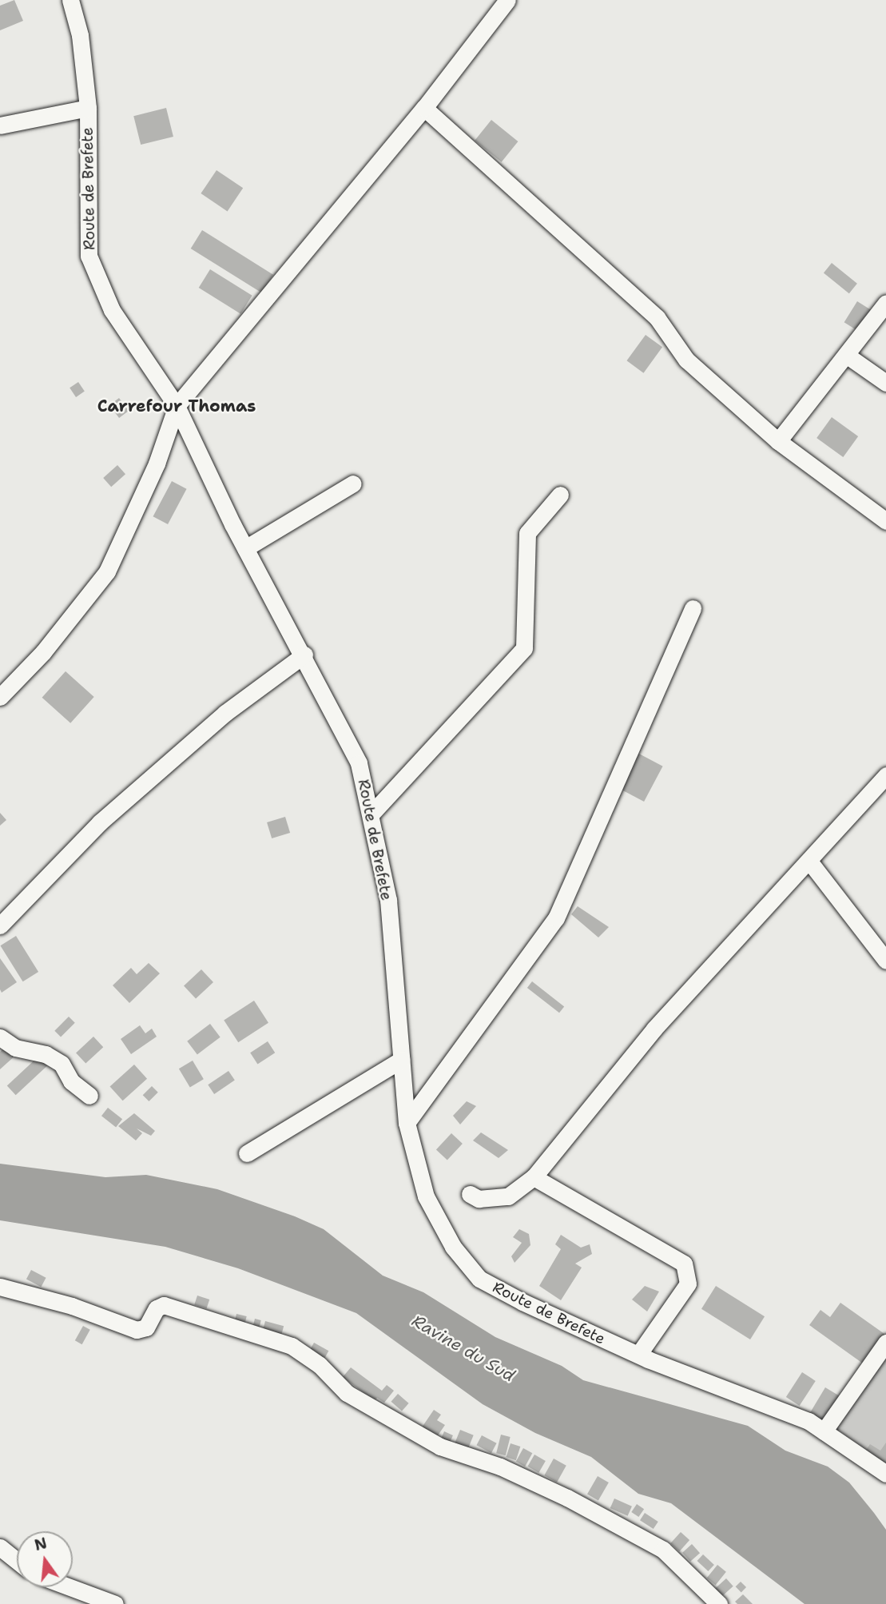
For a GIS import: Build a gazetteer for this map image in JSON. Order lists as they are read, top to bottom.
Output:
{
  "streets": {
    "street": ["Route de Brefete"]
  },
  "districts": ["Carrefour Thomas"],
  "water": ["Ravine du Sud"],
  "north": "top"
}
